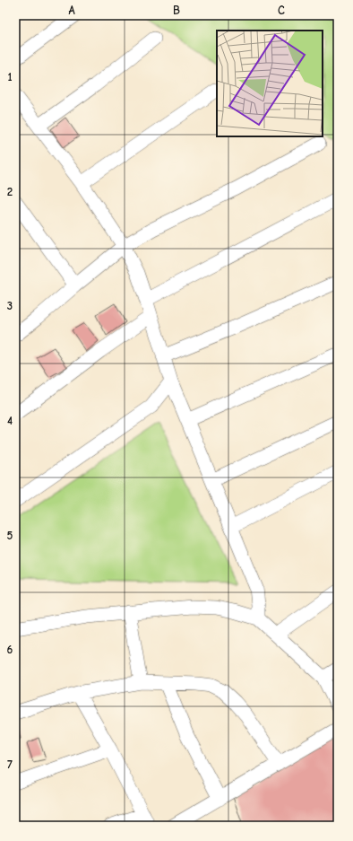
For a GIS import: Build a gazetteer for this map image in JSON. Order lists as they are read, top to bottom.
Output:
{
  "grid": {
    "columns": ["A", "B", "C"],
    "rows": [
      "1",
      "2",
      "3",
      "4",
      "5",
      "6",
      "7"
    ]
  }
}
